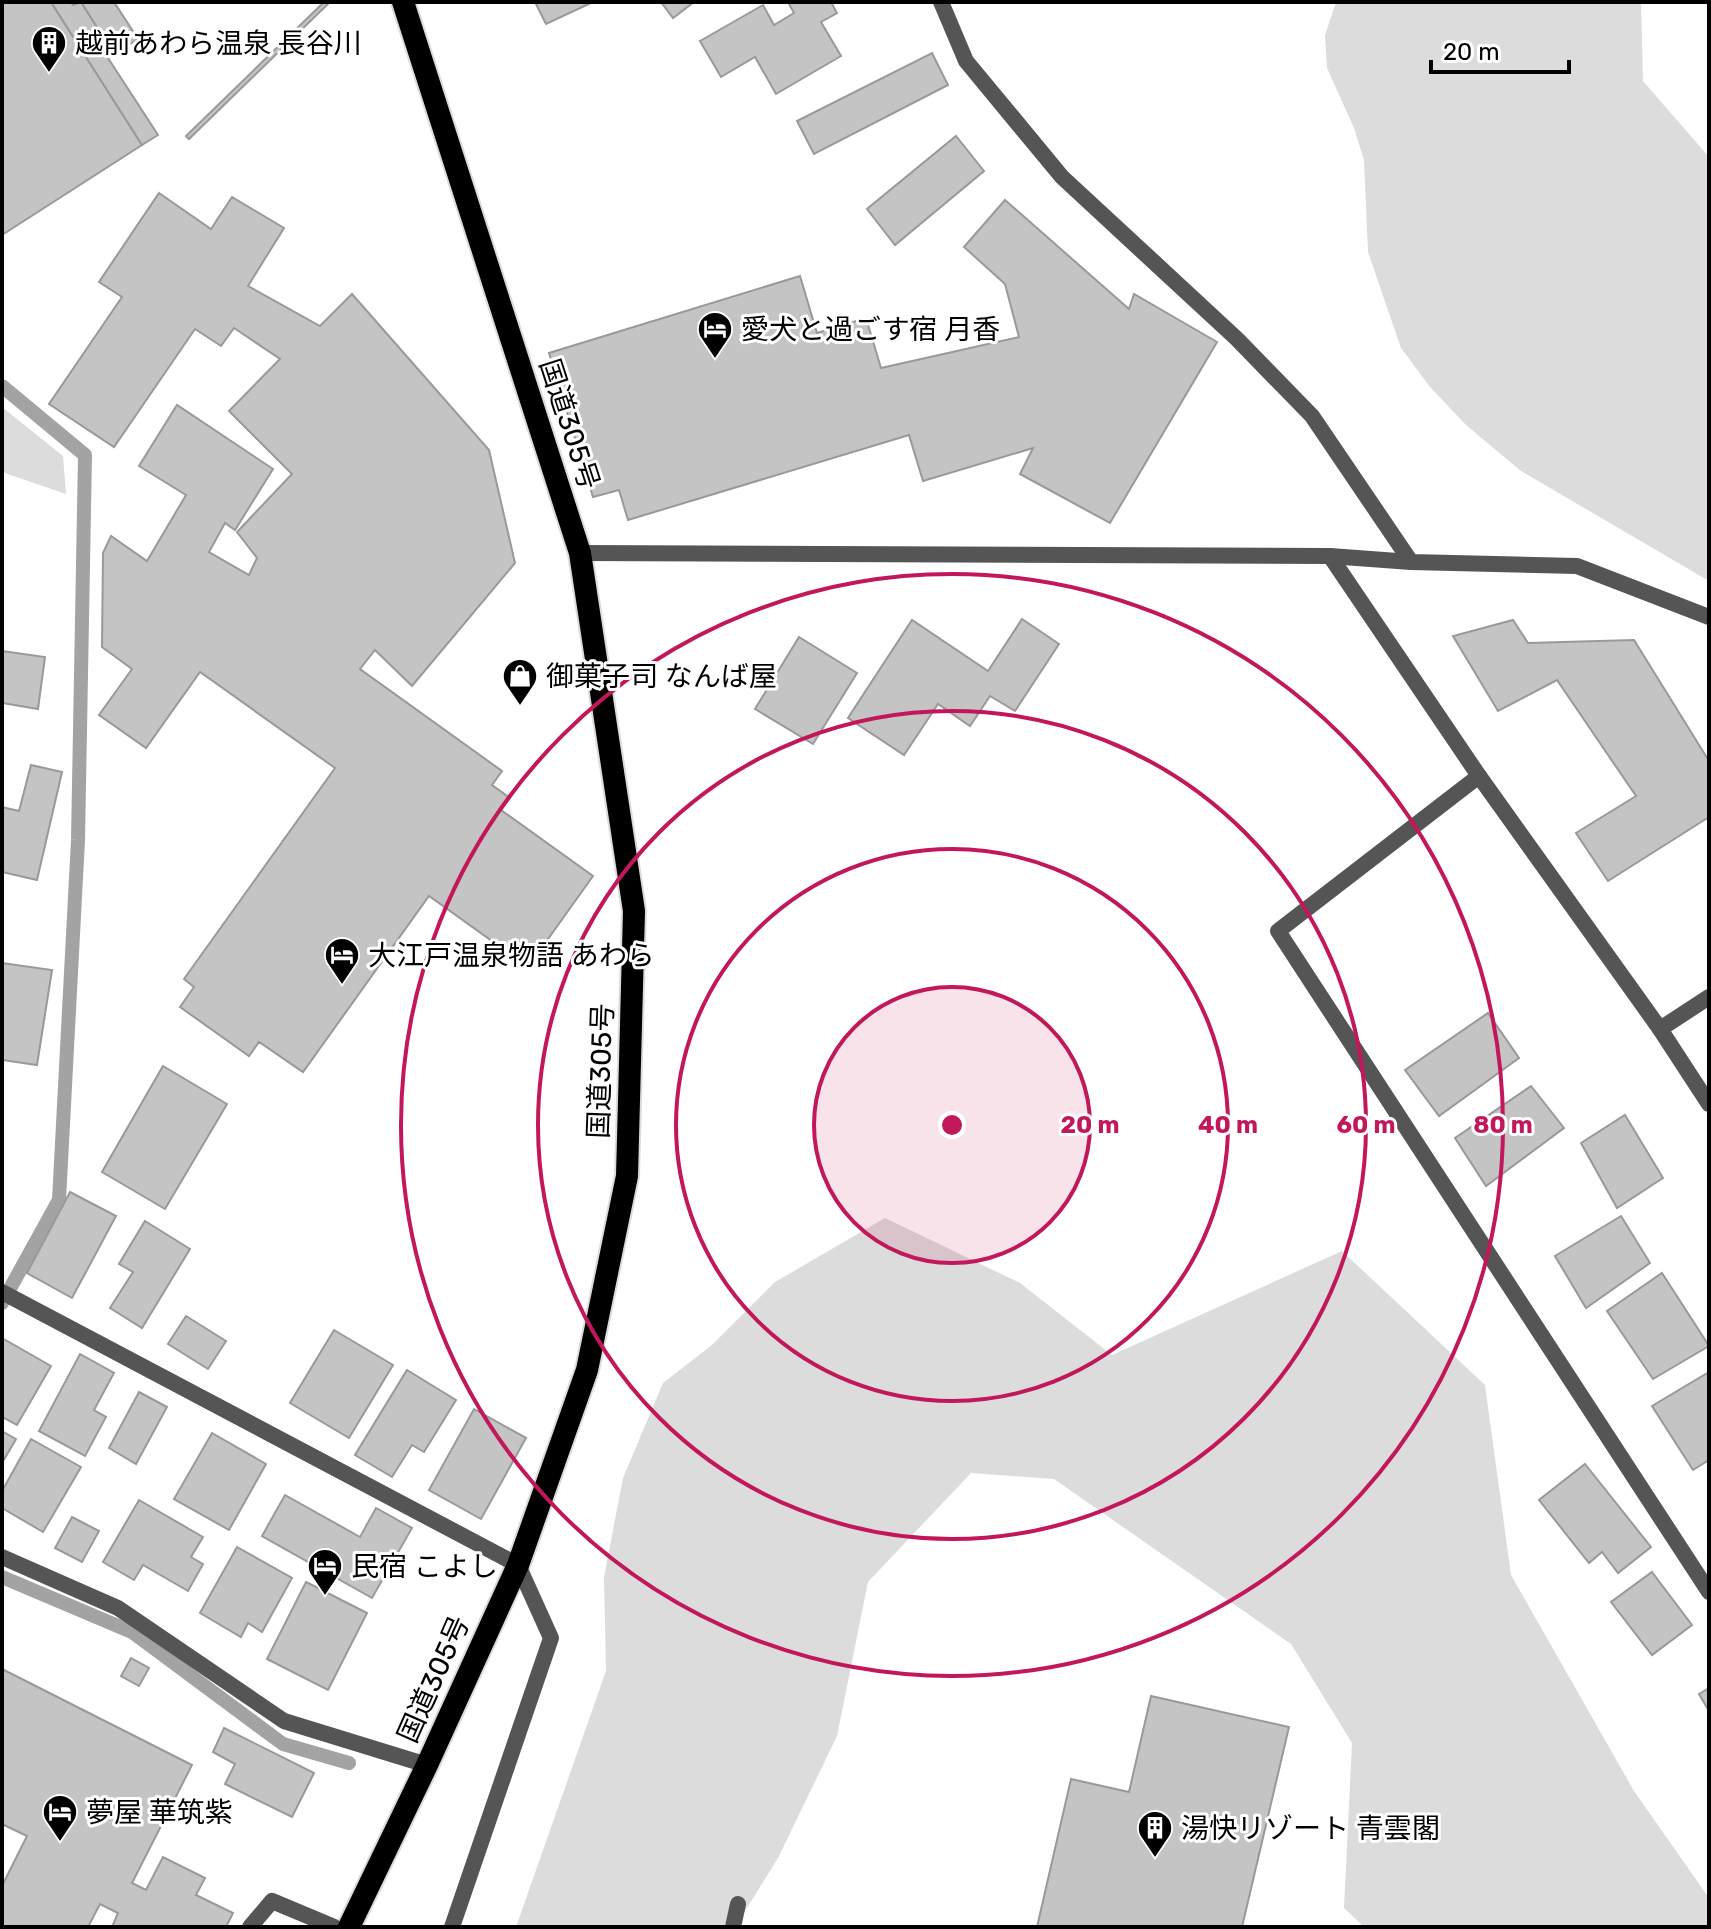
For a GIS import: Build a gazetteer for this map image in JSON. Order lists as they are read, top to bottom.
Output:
{
  "streets": {
    "highway": ["国道305号"]
  },
  "places": {
    "building": ["越前あわら温泉 長谷川", "湯快リゾート 青雲閣"],
    "hotel": [
      "愛犬と過ごす宿 月香",
      "大江戸温泉物語 あわら",
      "民宿 こよし",
      "夢屋 華筑紫"
    ],
    "shop": ["御菓子司 なんば屋"]
  },
  "scale_bar": "20 m",
  "rings": [
    "20 m",
    "40 m",
    "60 m",
    "80 m"
  ]
}
